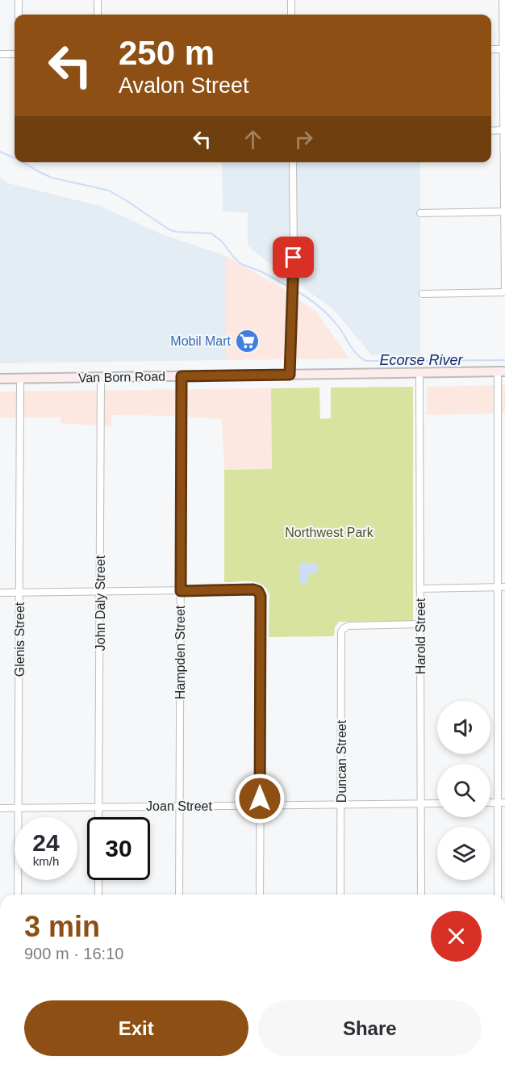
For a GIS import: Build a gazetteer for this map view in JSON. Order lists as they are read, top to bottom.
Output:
{
  "streets": {
    "main road": ["Van Born Road"],
    "street": [
      "John Daly Street",
      "Harold Street",
      "Glenis Street",
      "Hampden Street",
      "Duncan Street",
      "Joan Street"
    ]
  },
  "crossings": [
    ["Van Born Road", "John Daly Street"],
    ["Van Born Road", "Harold Street"],
    ["Van Born Road", "Glenis Street"],
    ["Van Born Road", "Hampden Street"],
    ["John Daly Street", "Joan Street"],
    ["Harold Street", "Duncan Street"],
    ["Harold Street", "Joan Street"],
    ["Glenis Street", "Joan Street"],
    ["Hampden Street", "Joan Street"],
    ["Duncan Street", "Joan Street"]
  ],
  "water": ["Ecorse River"],
  "parks": ["Northwest Park"],
  "places": {
    "supermarket": ["Mobil Mart"]
  },
  "page": {
    "turn": ["250 m", "Avalon Street"],
    "speed": "24 km/h",
    "limit": "30",
    "heading": ["3 min", "900 m · 16:10"],
    "buttons": ["Exit", "Share"]
  }
}
